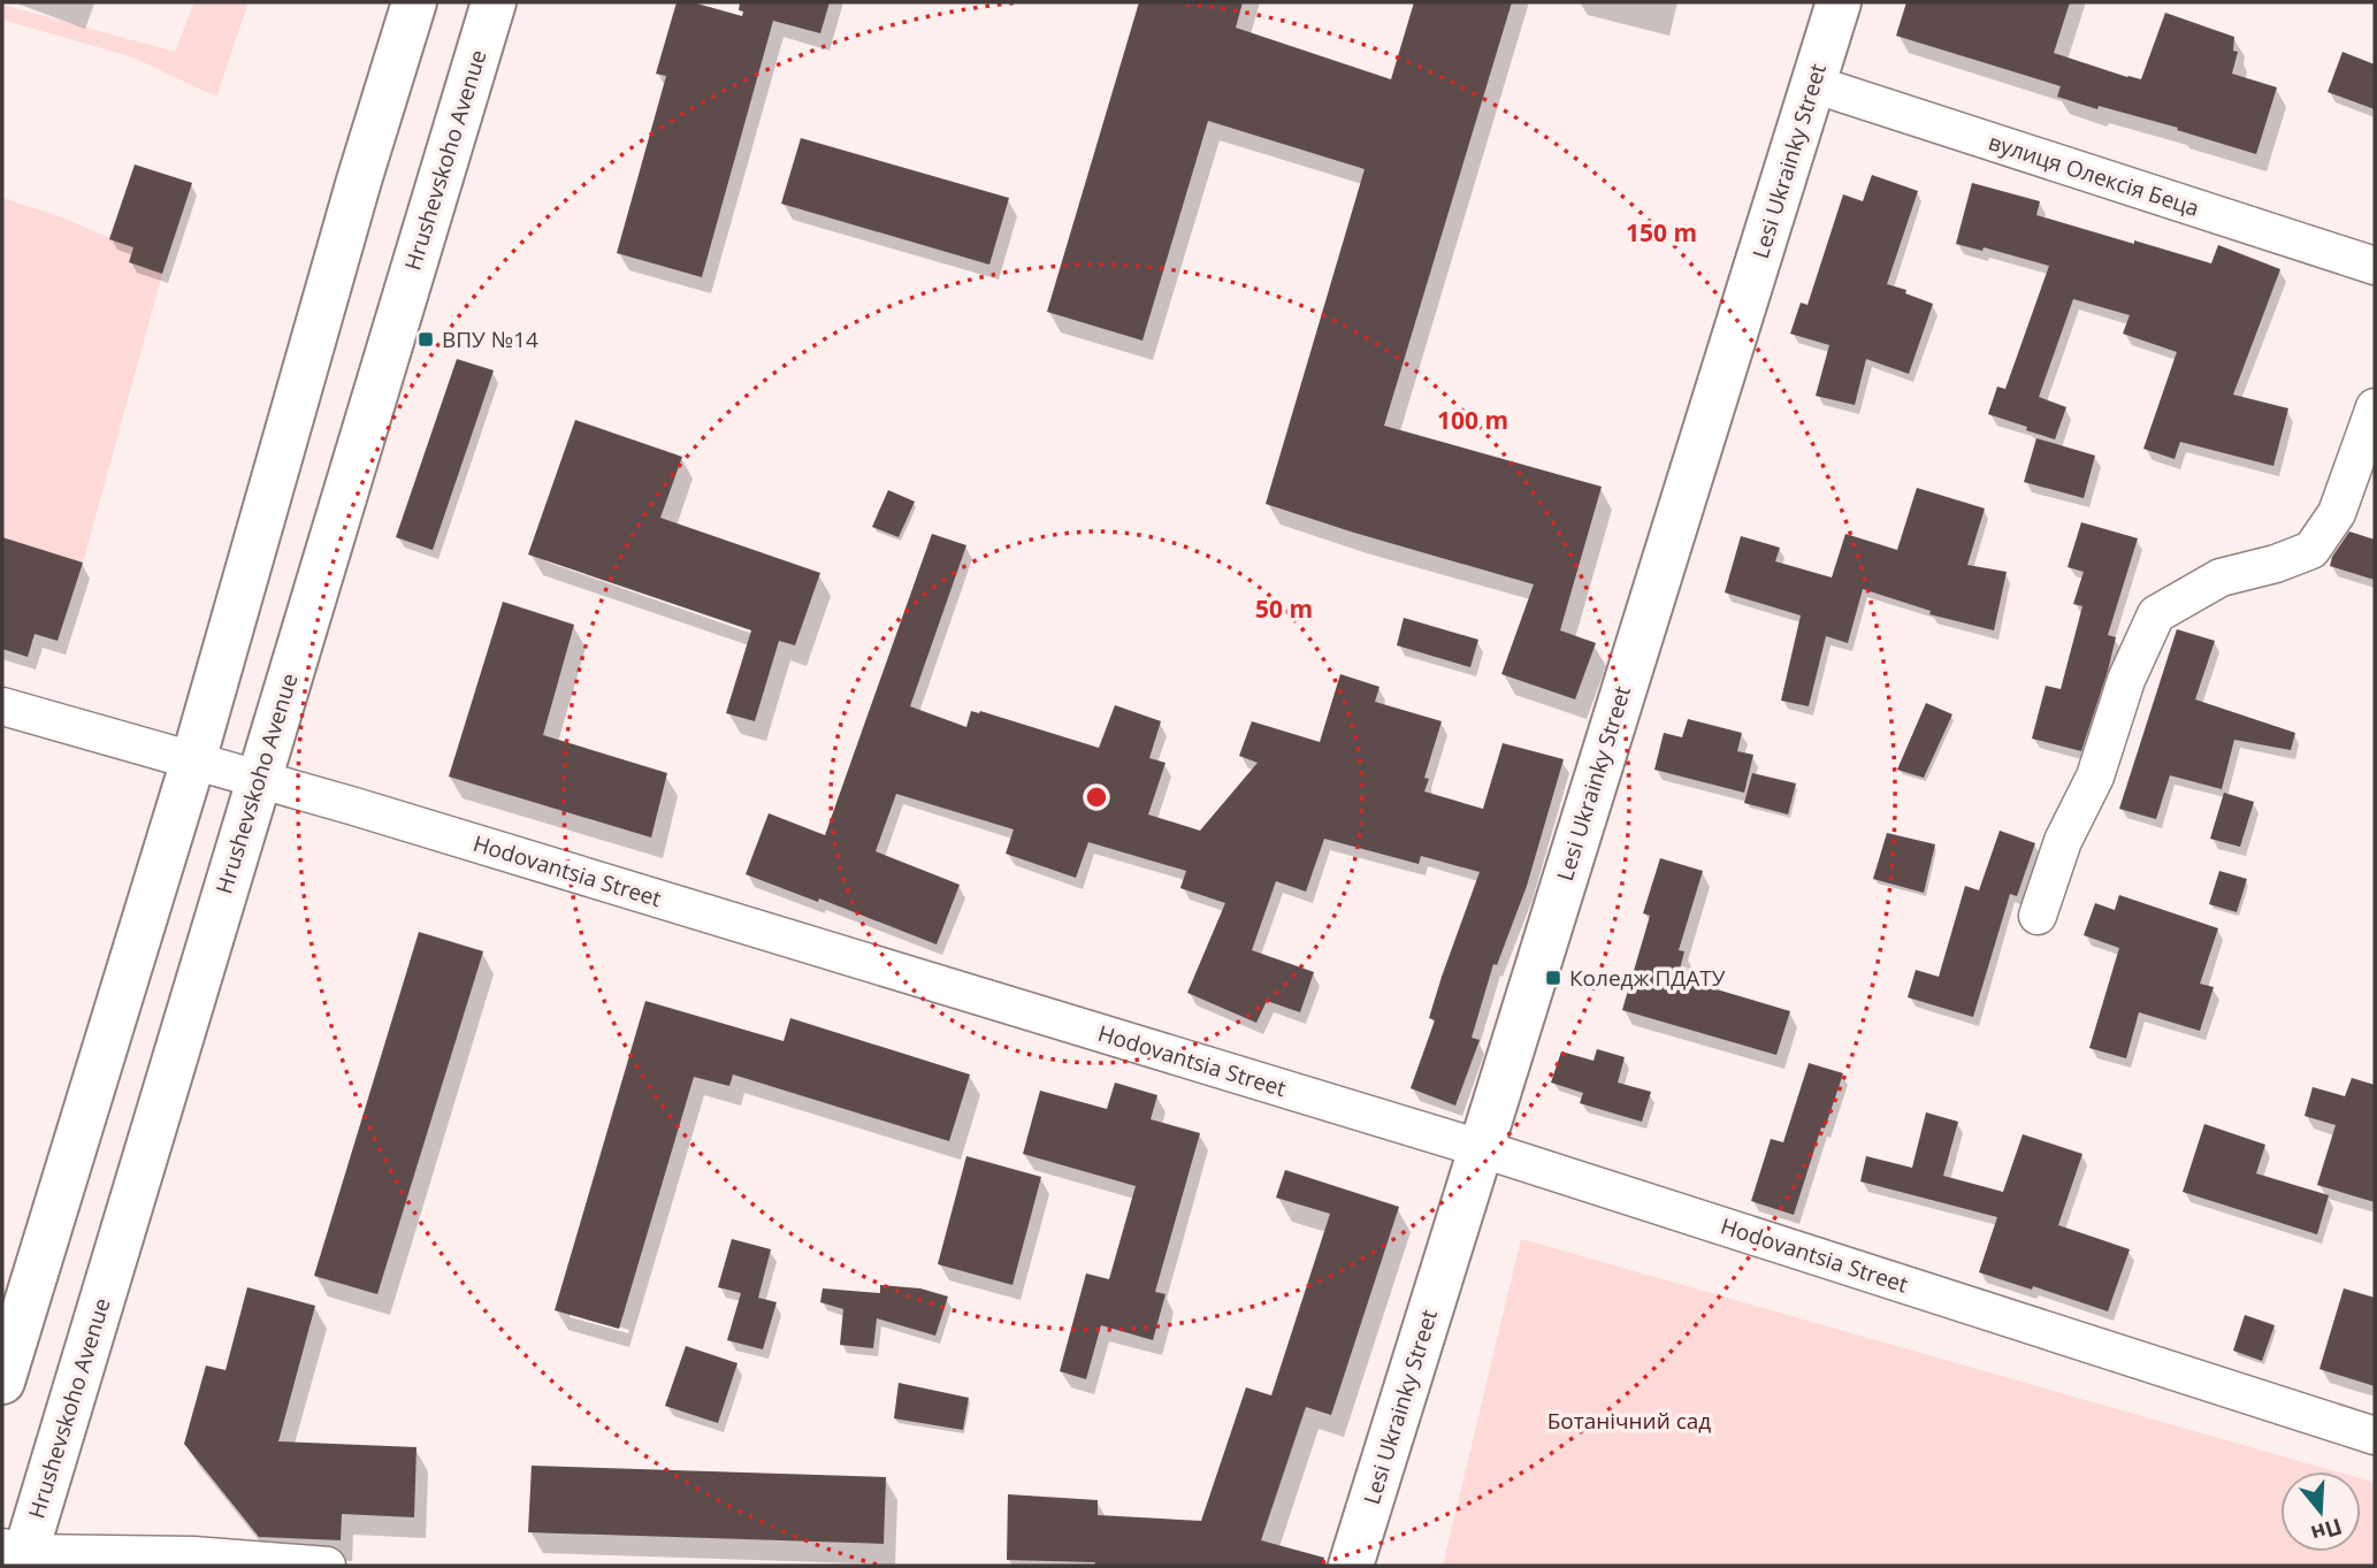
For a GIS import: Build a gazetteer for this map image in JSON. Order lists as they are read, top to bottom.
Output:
{
  "streets": {
    "main road": ["Hrushevskoho Avenue", "Lesi Ukrainky Street"],
    "street": ["вулиця Олексія Беца", "Hodovantsia Street"]
  },
  "crossings": [
    ["Hrushevskoho Avenue", "Hodovantsia Street"],
    ["Lesi Ukrainky Street", "вулиця Олексія Беца"],
    ["Lesi Ukrainky Street", "Hodovantsia Street"]
  ],
  "parks": ["Ботанічний сад"],
  "places": {
    "transit": ["ВПУ №14", "Коледж ПДАТУ"]
  },
  "north": "bottom",
  "rings": ["150 m", "100 m", "50 m"]
}
